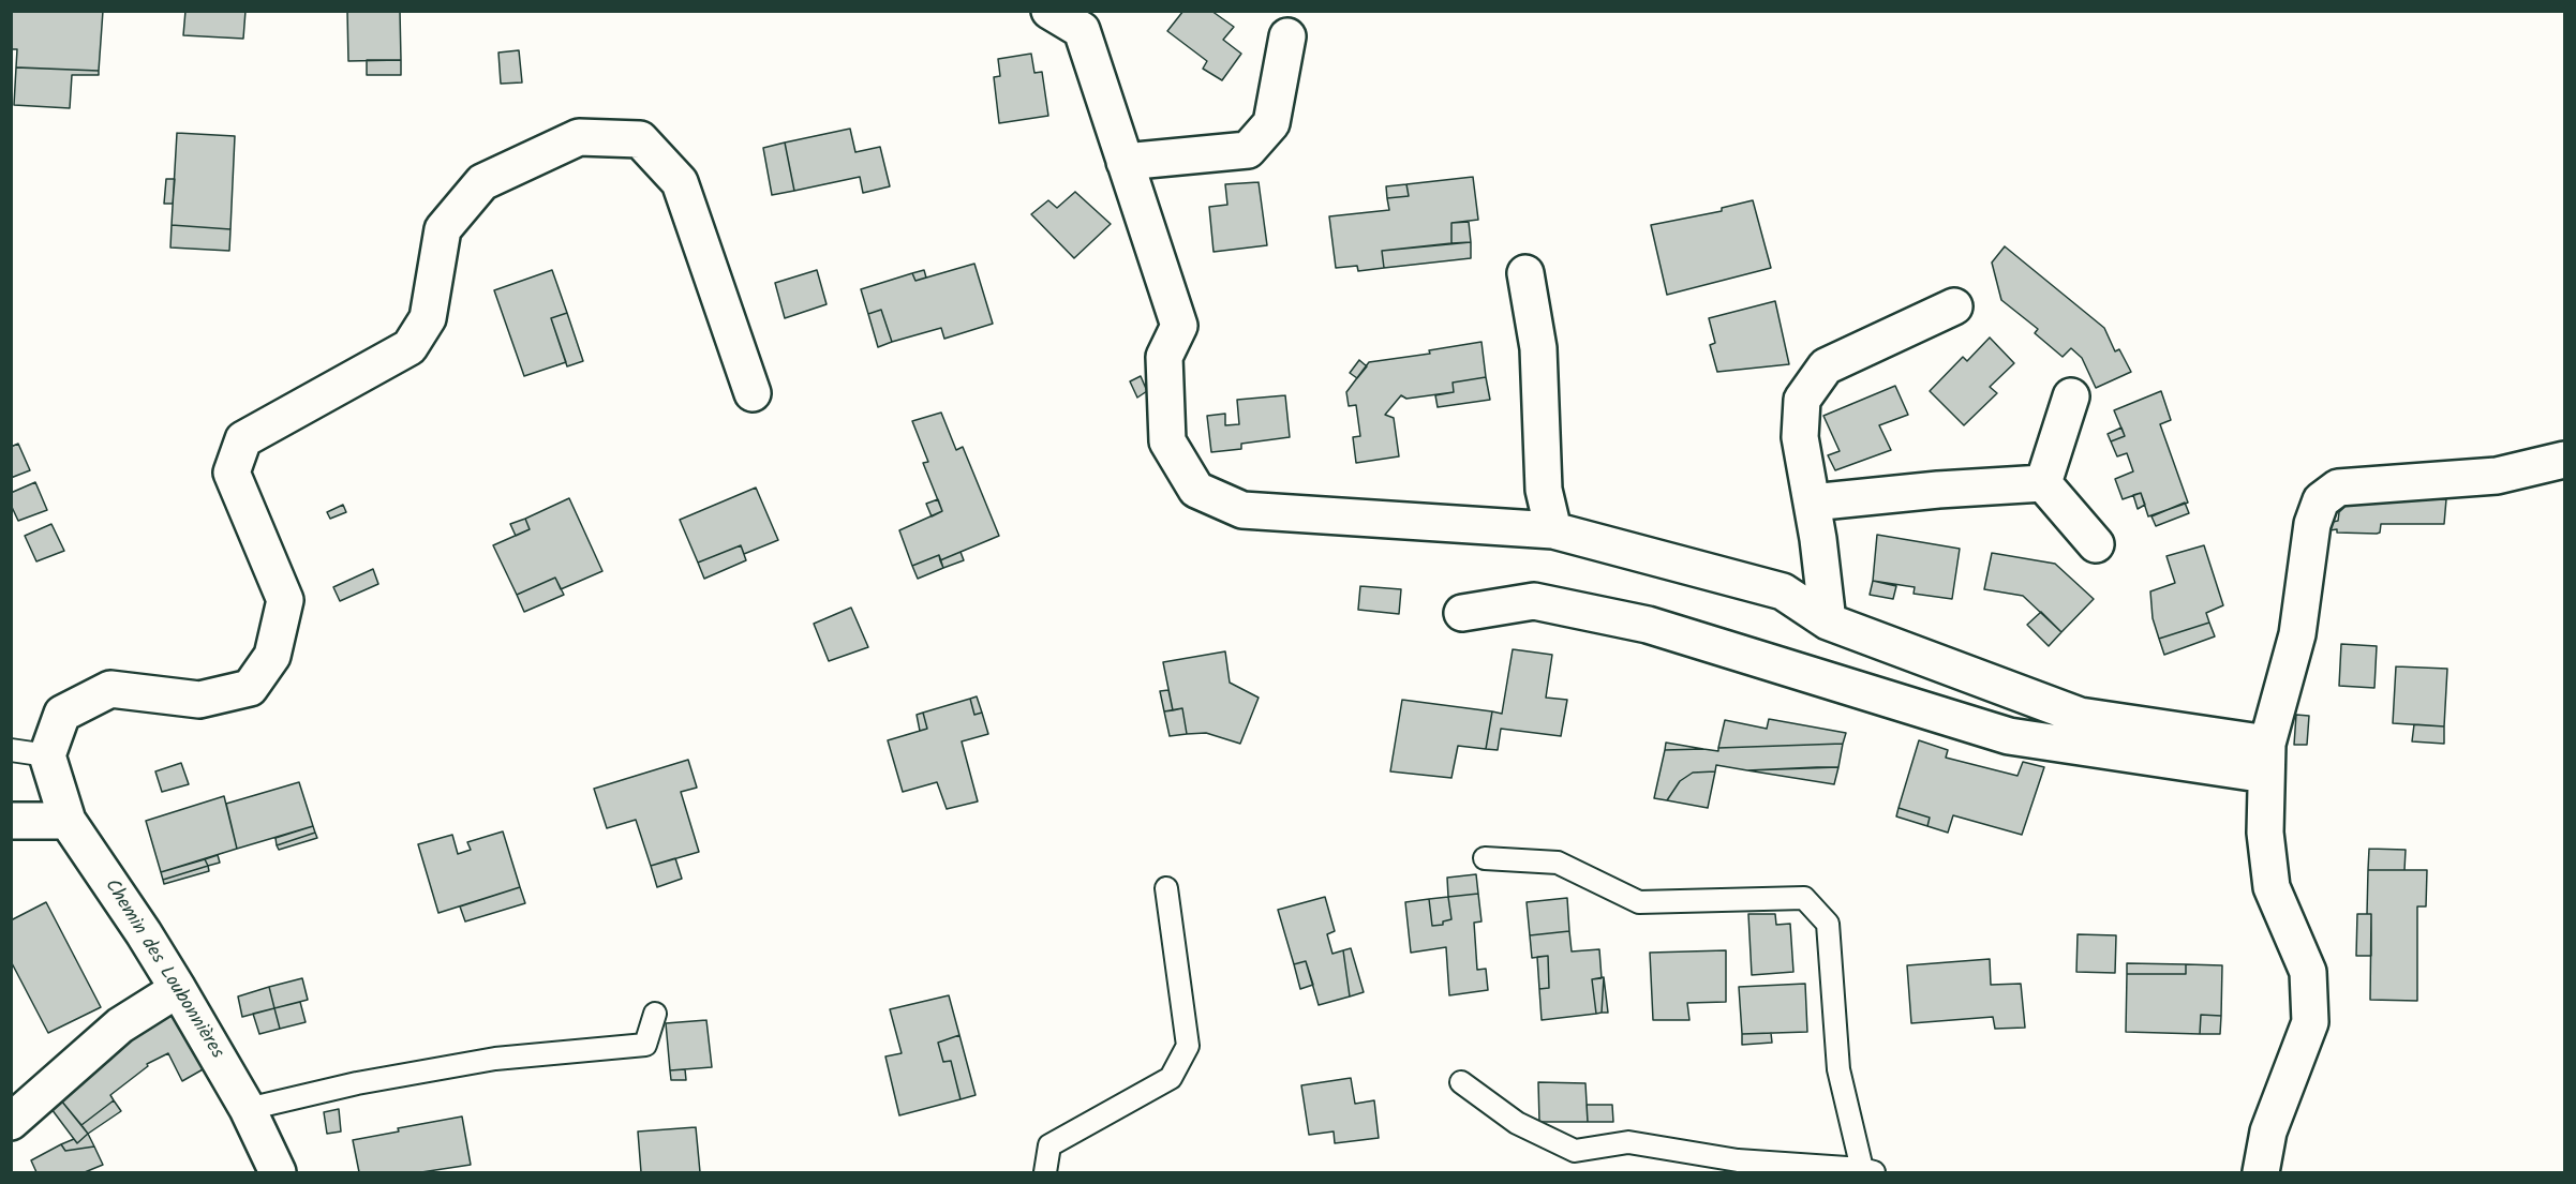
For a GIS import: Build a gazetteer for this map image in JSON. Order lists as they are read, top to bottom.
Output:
{
  "streets": {
    "street": ["Chemin des Loubonnières"]
  }
}
